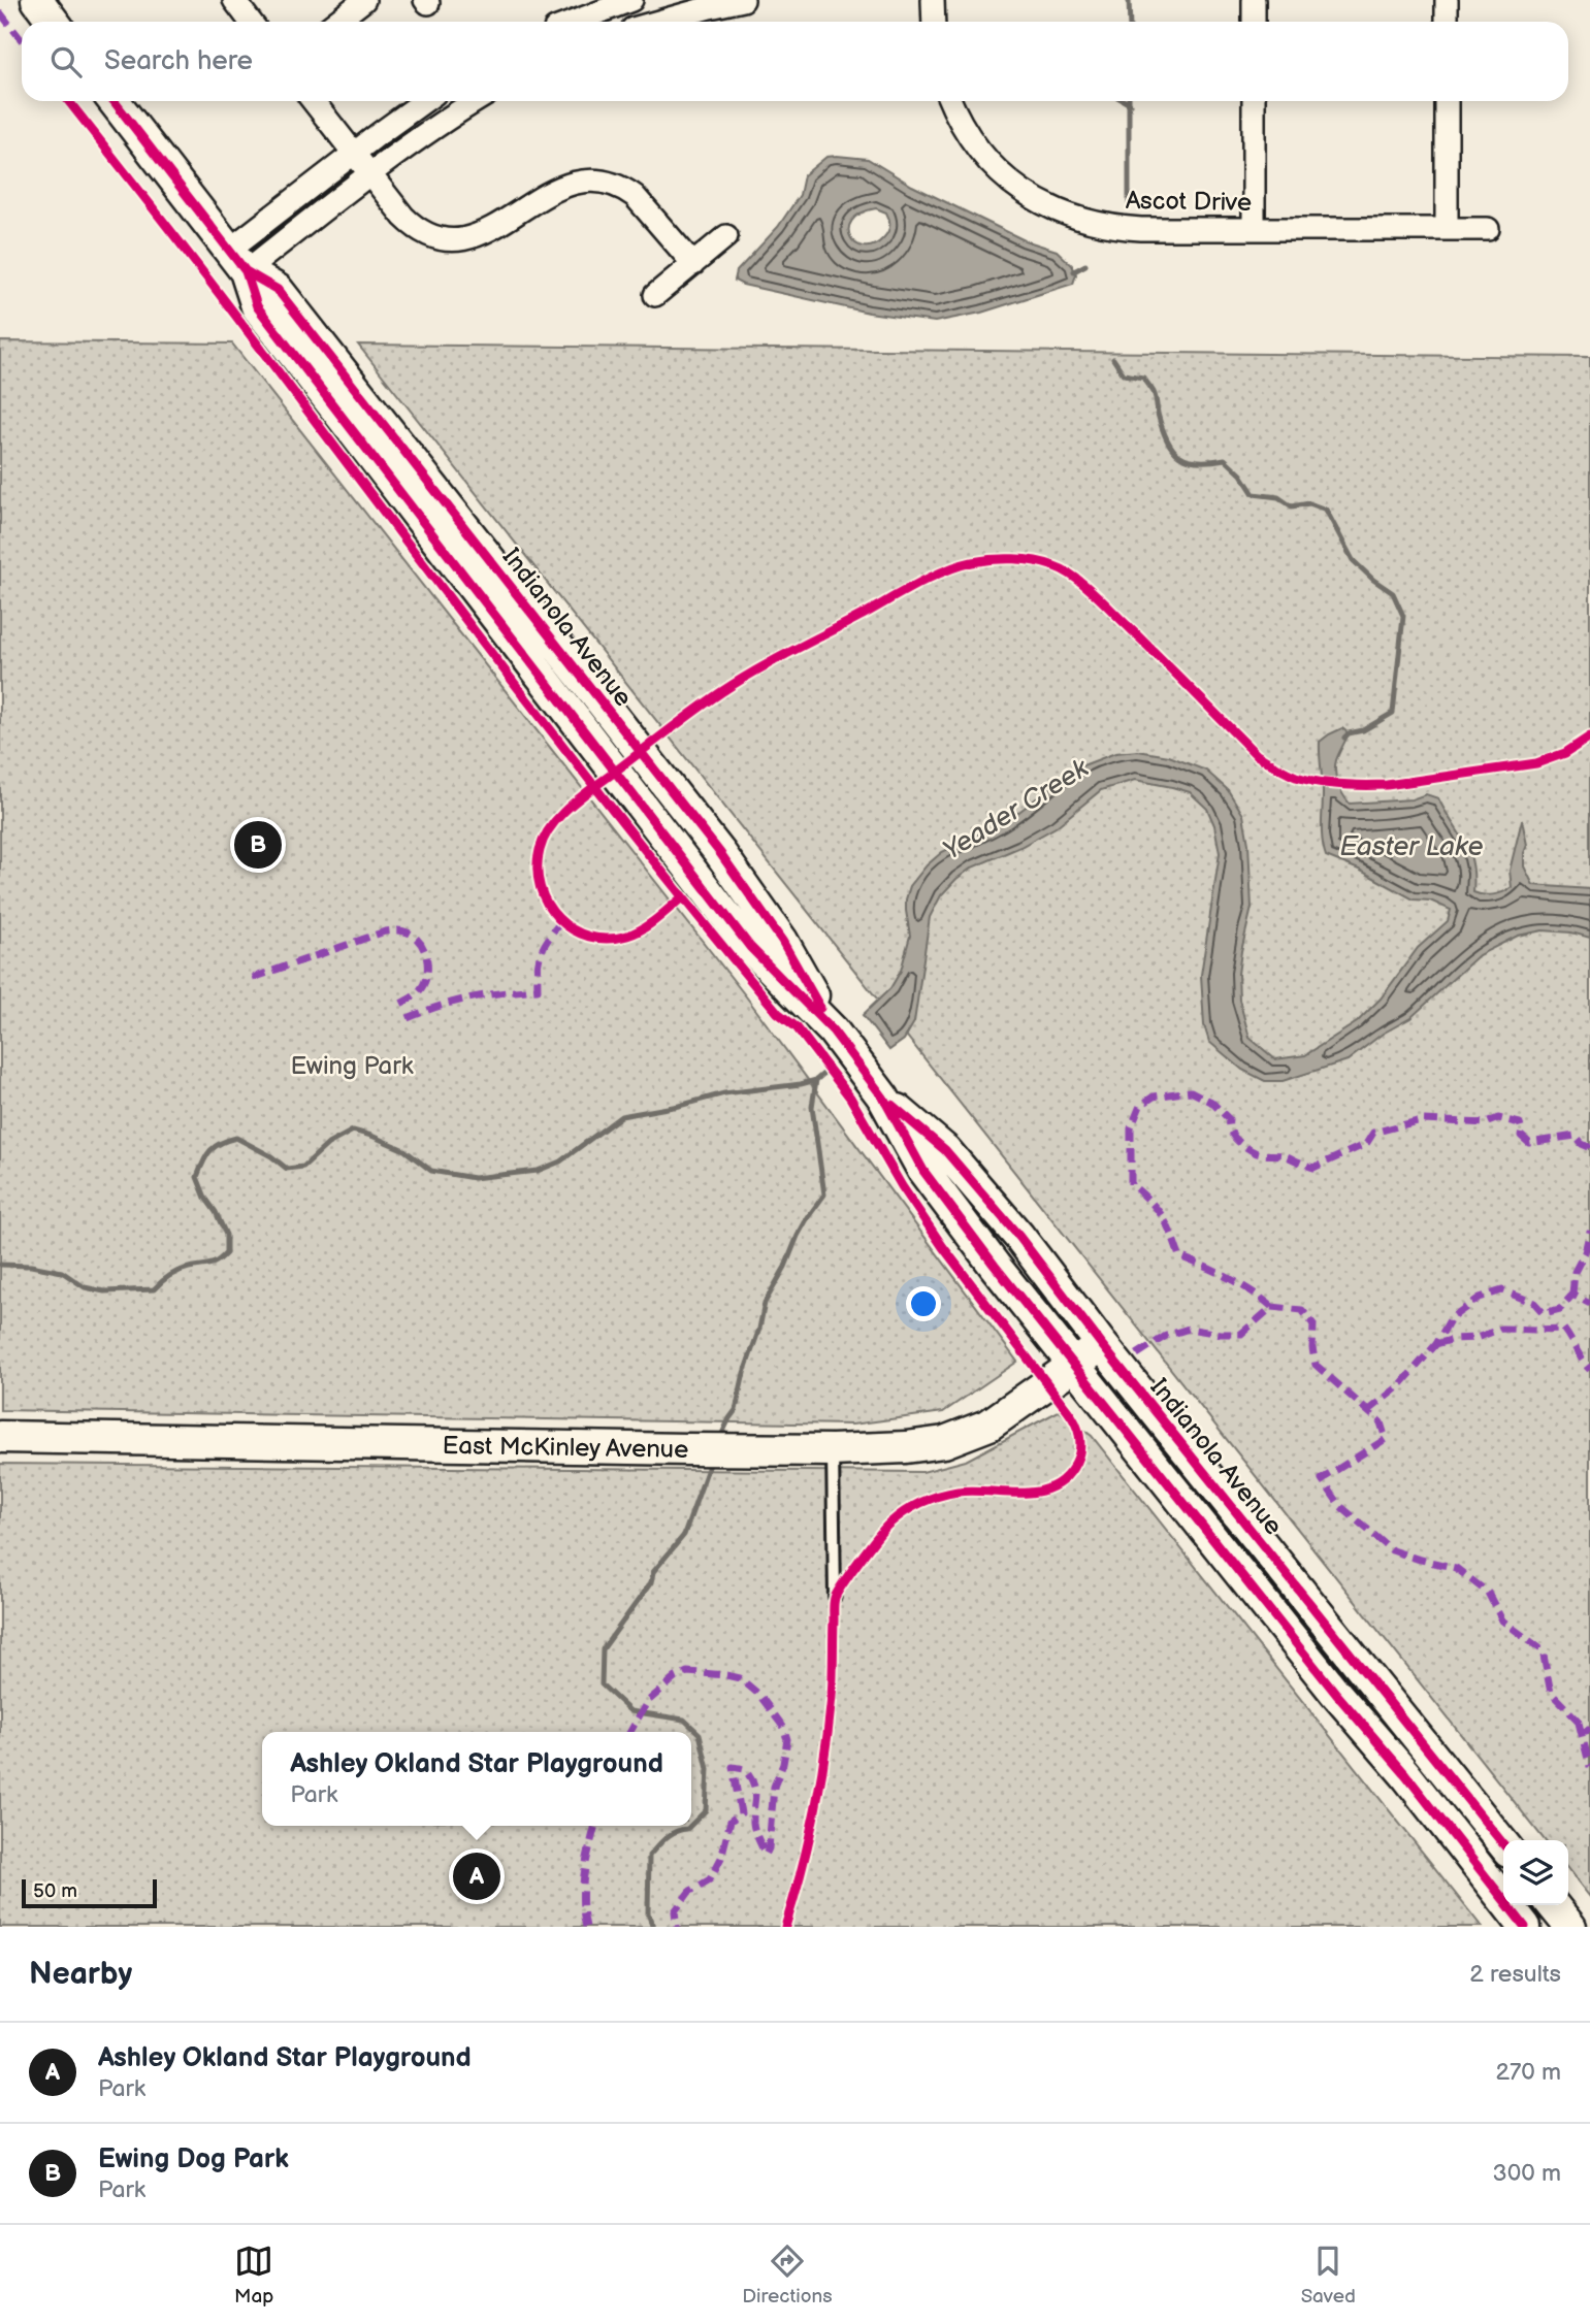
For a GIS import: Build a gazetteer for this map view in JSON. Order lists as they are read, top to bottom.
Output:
{
  "streets": {
    "main road": ["Indianola Avenue", "East McKinley Avenue"],
    "street": ["Ascot Drive"]
  },
  "crossings": [
    ["Indianola Avenue", "East McKinley Avenue"]
  ],
  "water": ["Yeader Creek", "Easter Lake"],
  "parks": ["Ewing Park"],
  "scale_bar": "50 m",
  "page": {
    "search": "Search here",
    "pins": ["B", "A"],
    "popup": ["Ashley Okland Star Playground", "Park"],
    "scale": "50 m",
    "heading": ["Nearby", "2 results"],
    "list": [
      {
        "mark": "A",
        "name": "Ashley Okland Star Playground",
        "note": "Park",
        "value": "270 m"
      },
      {
        "mark": "B",
        "name": "Ewing Dog Park",
        "note": "Park",
        "value": "300 m"
      }
    ],
    "nav": ["Map", "Directions", "Saved"]
  }
}
